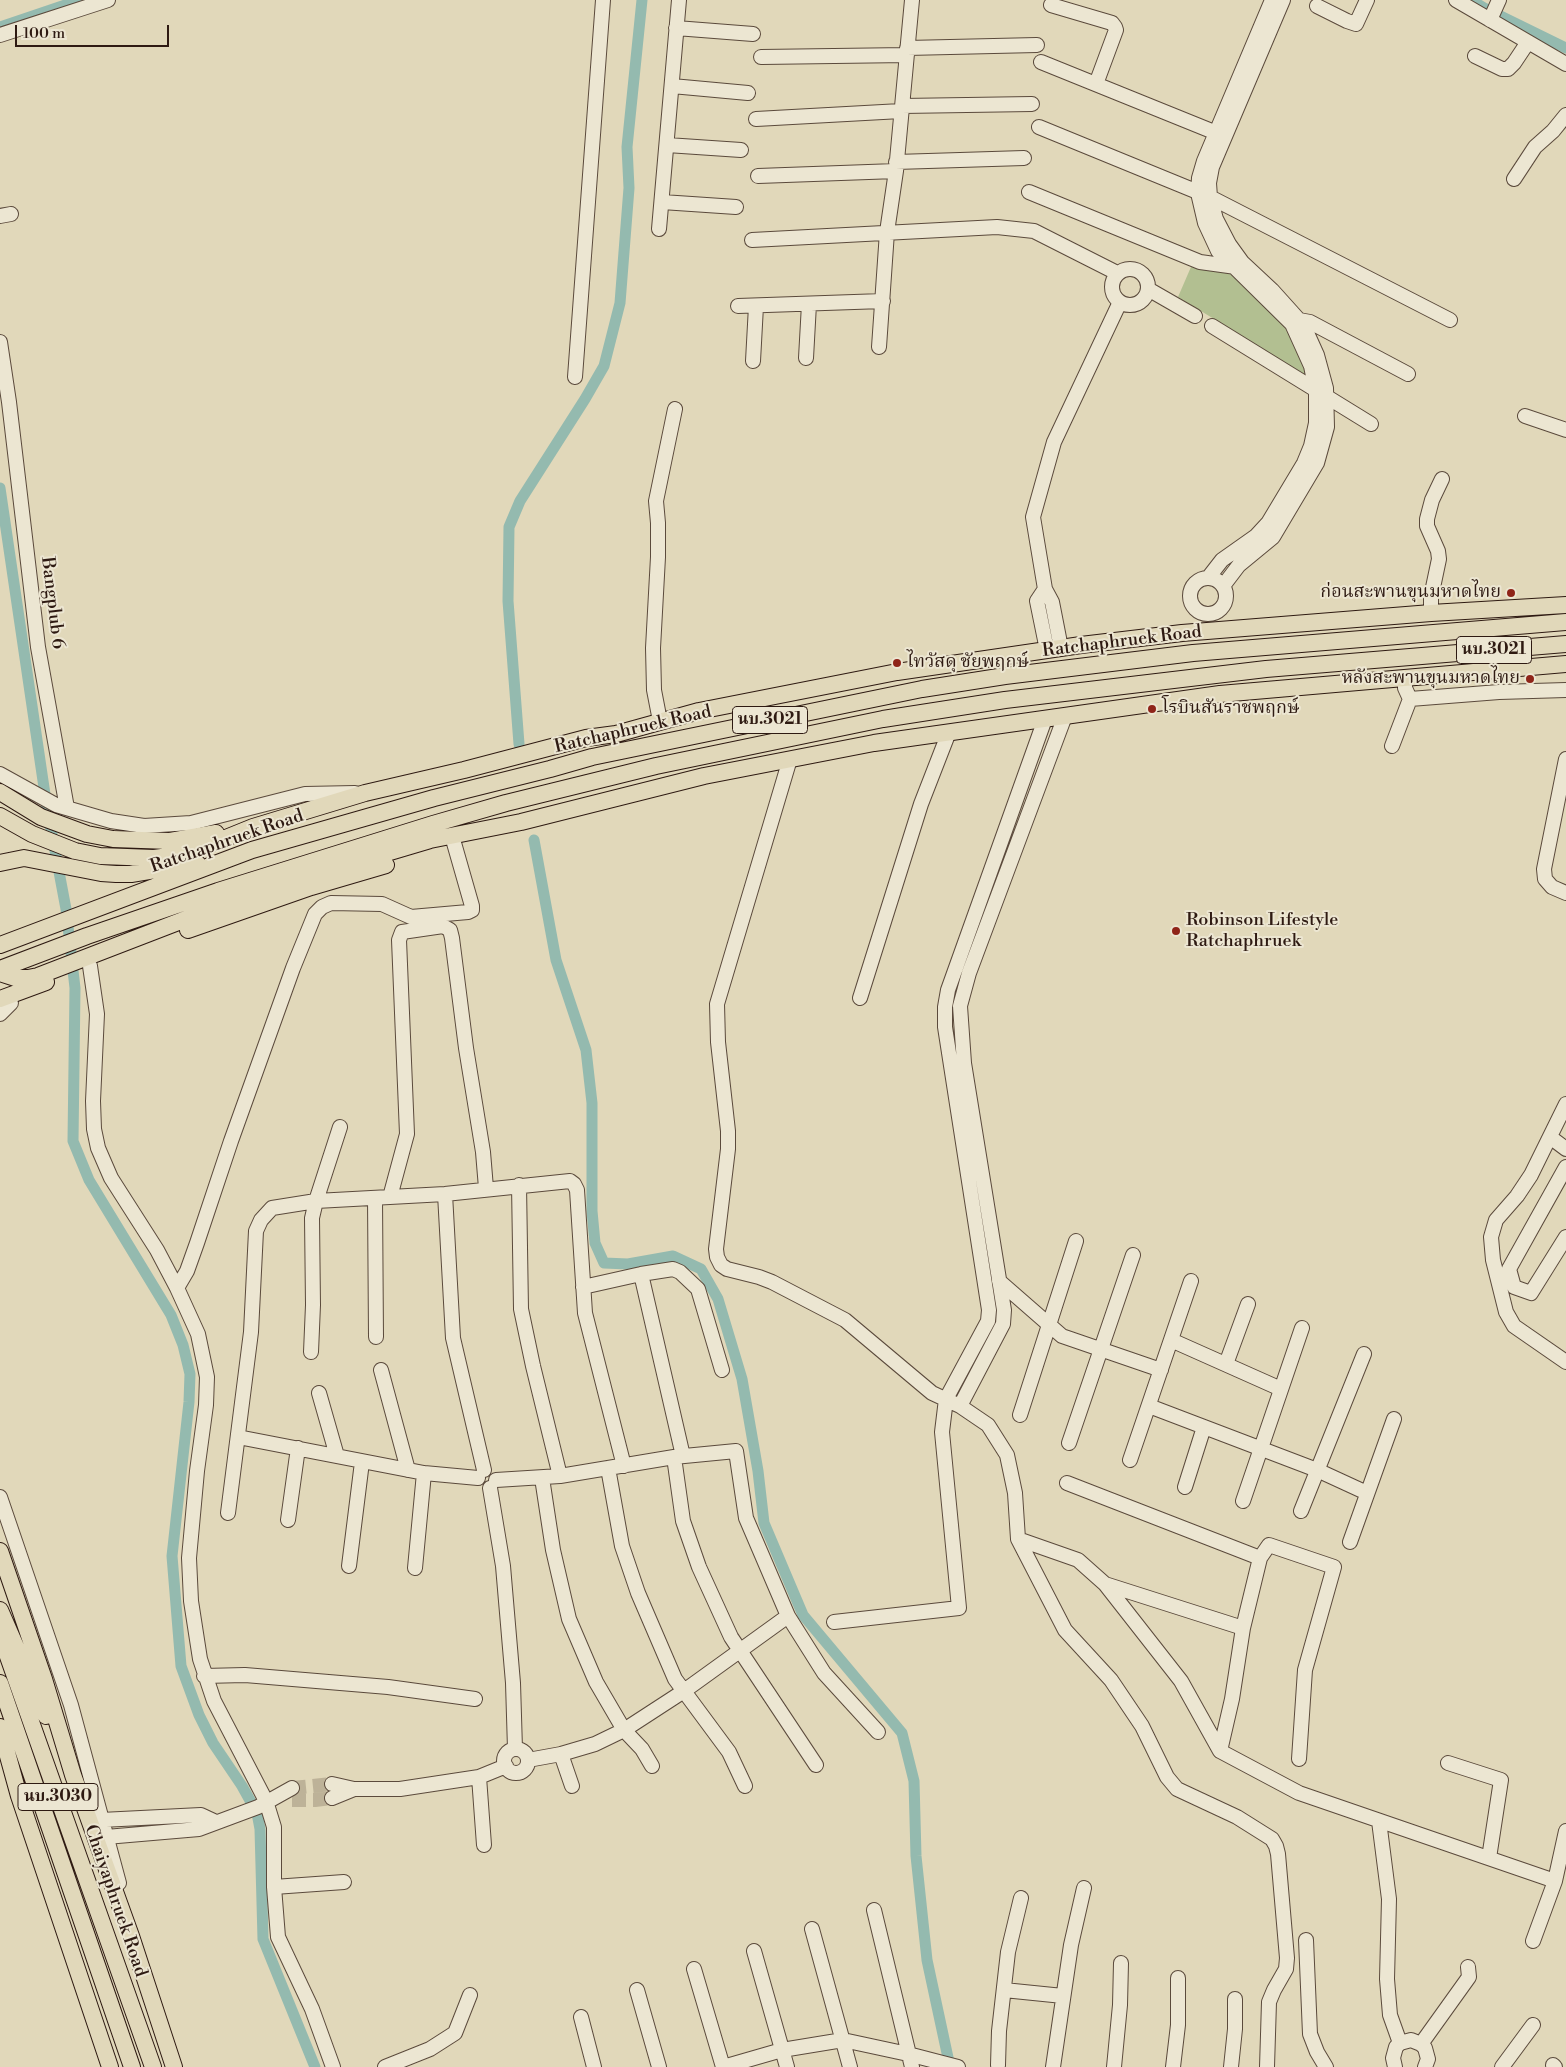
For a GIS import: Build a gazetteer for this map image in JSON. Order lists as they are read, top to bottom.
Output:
{
  "streets": {
    "main road": [
      "Ratchaphruek Road",
      "นบ.3021",
      "นบ.3030",
      "Chaiyaphruek Road"
    ],
    "street": ["Bangplub 6"]
  },
  "places": [
    "ก่อนสะพานขุนมหาดไทย",
    "ไทวัสดุ ชัยพฤกษ์",
    "หลังสะพานขุนมหาดไทย",
    "โรบินสันราชพฤกษ์",
    "Robinson Lifestyle Ratchaphruek"
  ],
  "scale_bar": "100 m"
}
